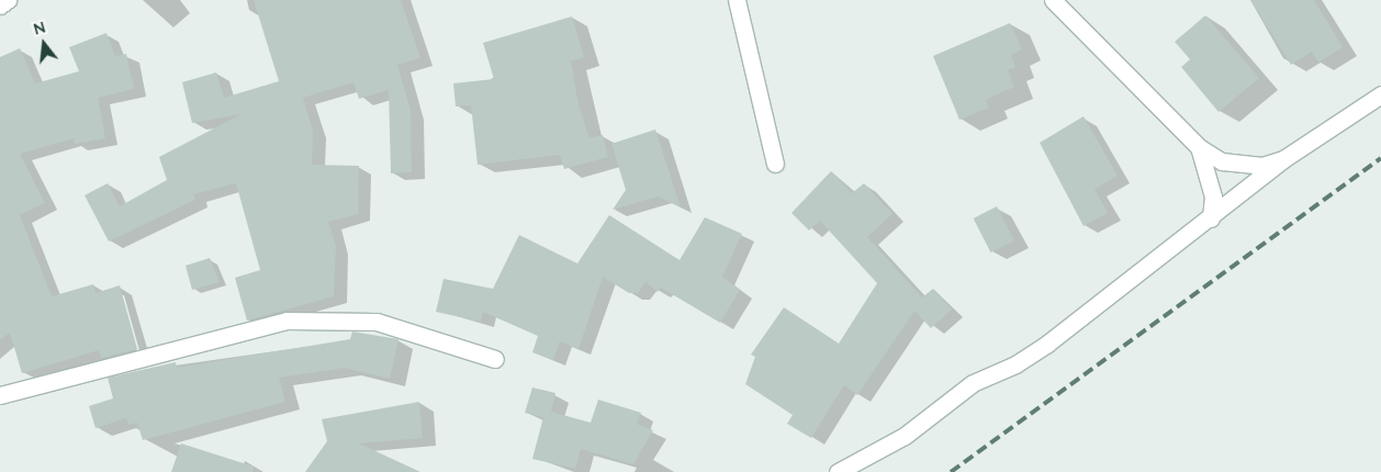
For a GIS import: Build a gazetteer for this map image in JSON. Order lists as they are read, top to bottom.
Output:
{
  "north": "top"
}
